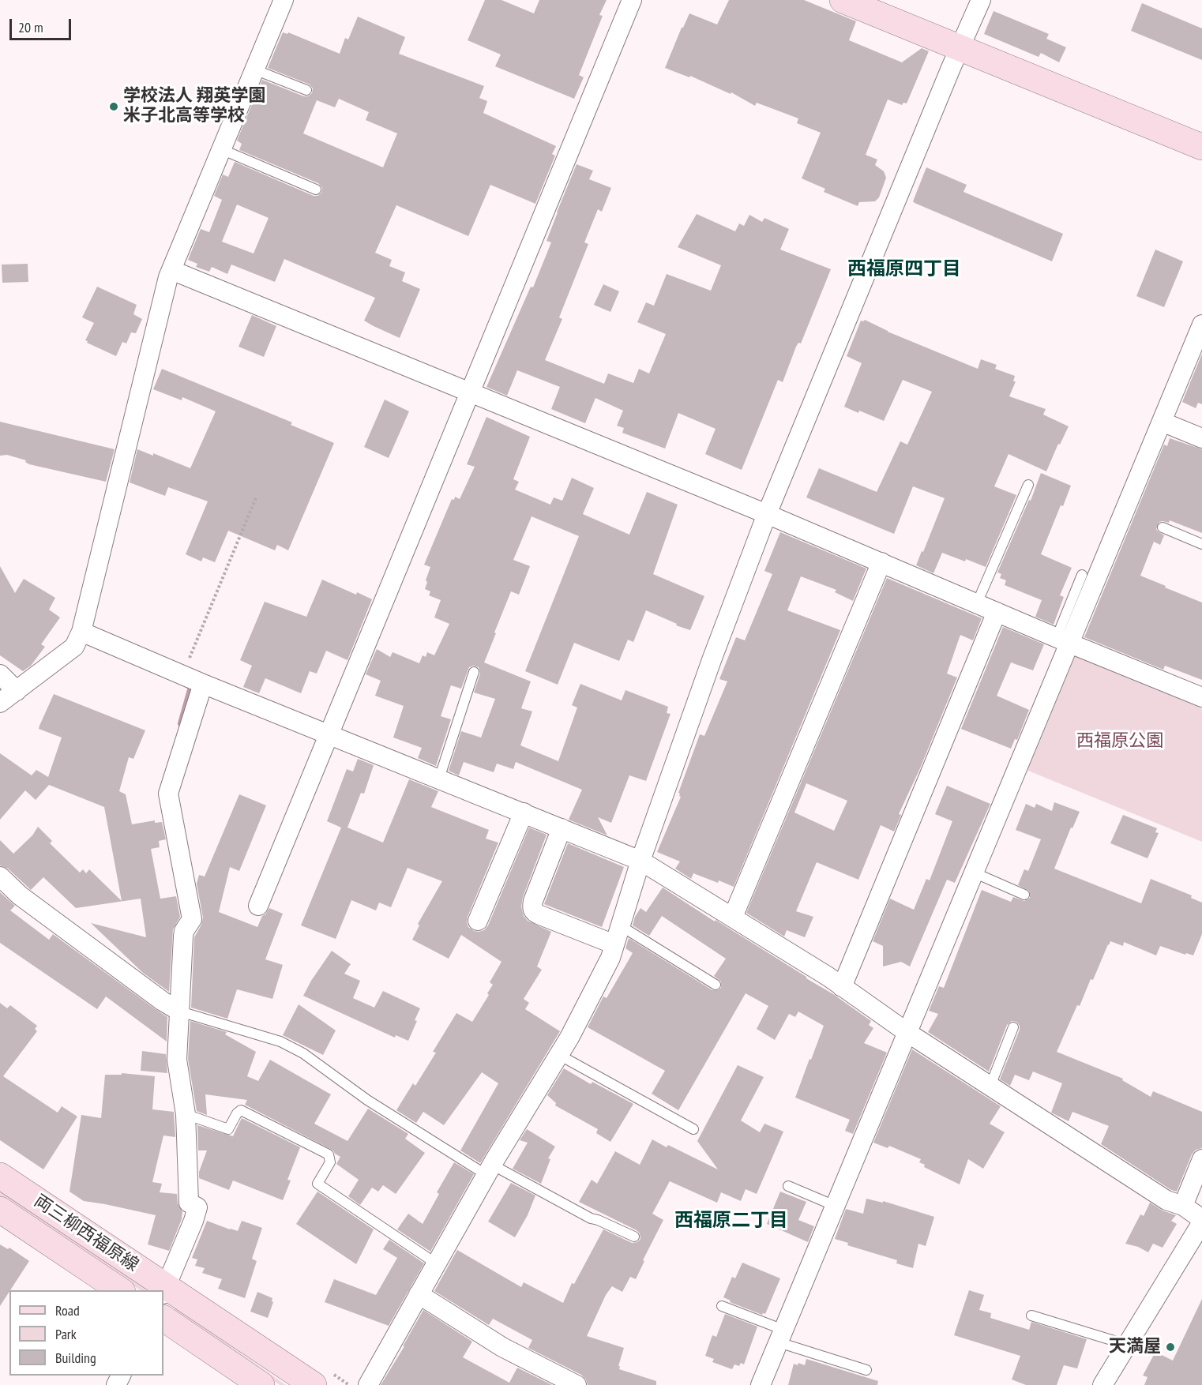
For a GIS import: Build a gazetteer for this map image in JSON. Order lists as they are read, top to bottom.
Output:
{
  "streets": {
    "main road": ["両三柳西福原線"]
  },
  "districts": ["西福原四丁目", "西福原二丁目"],
  "parks": ["西福原公園"],
  "places": ["学校法人 翔英学園 米子北高等学校", "天満屋"],
  "legend": ["Road", "Park", "Building"],
  "scale_bar": "20 m"
}
